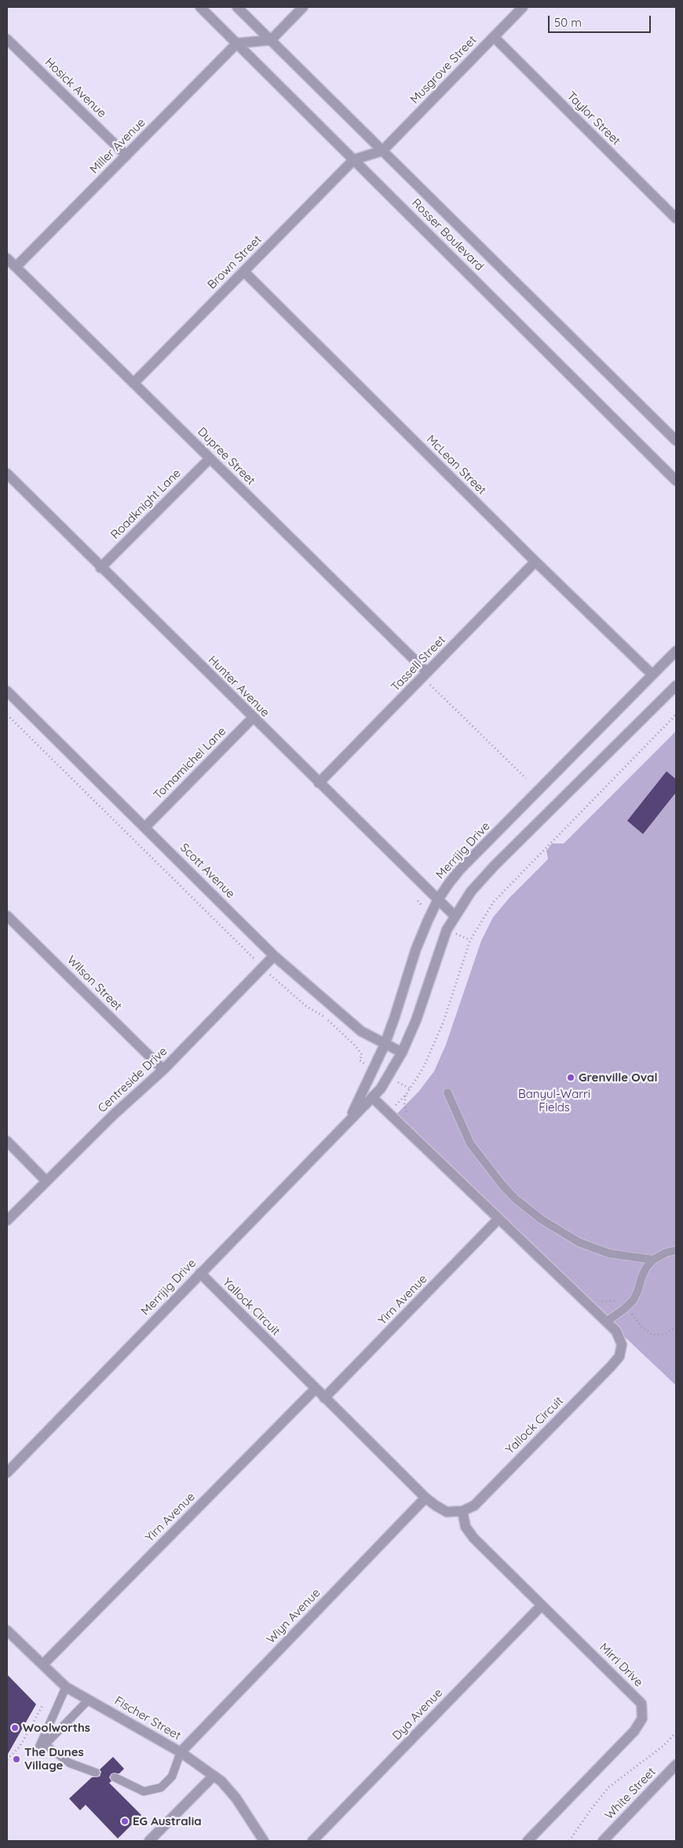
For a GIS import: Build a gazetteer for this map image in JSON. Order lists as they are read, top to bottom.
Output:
{
  "streets": {
    "street": [
      "Musgrove Street",
      "Hosick Avenue",
      "Taylor Street",
      "Miller Avenue",
      "Rosser Boulevard",
      "Brown Street",
      "Dupree Street",
      "McLean Street",
      "Roadknight Lane",
      "Tassell Street",
      "Hunter Avenue",
      "Tomamichel Lane",
      "Merrijig Drive",
      "Scott Avenue",
      "Wilson Street",
      "Centreside Drive",
      "Yirn Avenue",
      "Yallock Circuit",
      "Wiyn Avenue",
      "Mirri Drive",
      "Dya Avenue",
      "Fischer Street",
      "White Street"
    ]
  },
  "crossings": [
    ["Musgrove Street", "Taylor Street"],
    ["Musgrove Street", "Rosser Boulevard"],
    ["Hosick Avenue", "Miller Avenue"],
    ["Miller Avenue", "Rosser Boulevard"],
    ["Miller Avenue", "Dupree Street"],
    ["Rosser Boulevard", "Brown Street"],
    ["Brown Street", "Dupree Street"],
    ["Brown Street", "McLean Street"],
    ["Dupree Street", "Roadknight Lane"],
    ["Dupree Street", "Tassell Street"],
    ["McLean Street", "Tassell Street"],
    ["McLean Street", "Merrijig Drive"],
    ["Roadknight Lane", "Hunter Avenue"],
    ["Tassell Street", "Hunter Avenue"],
    ["Hunter Avenue", "Tomamichel Lane"],
    ["Hunter Avenue", "Merrijig Drive"],
    ["Tomamichel Lane", "Scott Avenue"],
    ["Merrijig Drive", "Scott Avenue"],
    ["Merrijig Drive", "Yallock Circuit"],
    ["Scott Avenue", "Centreside Drive"],
    ["Wilson Street", "Centreside Drive"],
    ["Yirn Avenue", "Yallock Circuit"],
    ["Yirn Avenue", "Fischer Street"],
    ["Yallock Circuit", "Wiyn Avenue"],
    ["Yallock Circuit", "Mirri Drive"],
    ["Wiyn Avenue", "Fischer Street"],
    ["Mirri Drive", "Dya Avenue"]
  ],
  "parks": ["Banyul-Warri Fields"],
  "places": [
    "Grenville Oval",
    "Woolworths",
    "The Dunes Village",
    "EG Australia"
  ],
  "scale_bar": "50 m"
}
